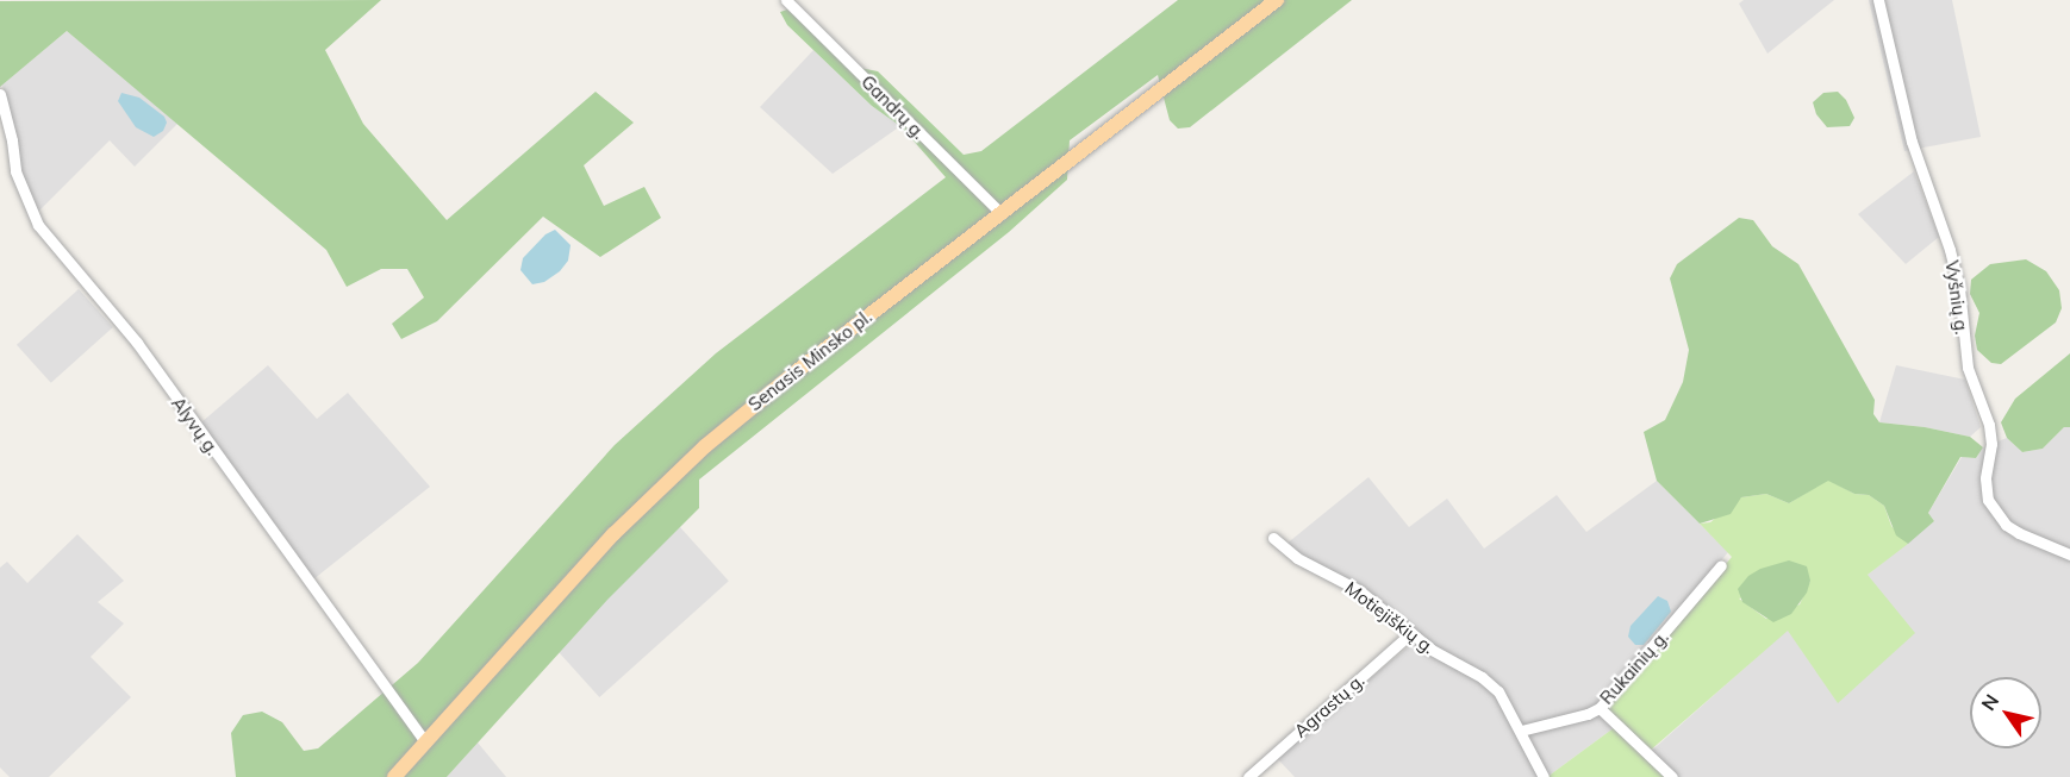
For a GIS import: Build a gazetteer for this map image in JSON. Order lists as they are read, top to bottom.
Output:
{
  "streets": {
    "main road": ["Senasis Minsko pl."],
    "street": [
      "Gandrų g.",
      "Vyšnių g.",
      "Alyvų g.",
      "Motiejiškių g.",
      "Rukainių g.",
      "Agrastų g."
    ]
  },
  "crossings": [
    ["Gandrų g.", "Senasis Minsko pl."],
    ["Senasis Minsko pl.", "Alyvų g."],
    ["Motiejiškių g.", "Rukainių g."],
    ["Motiejiškių g.", "Agrastų g."]
  ],
  "north": "top left"
}
